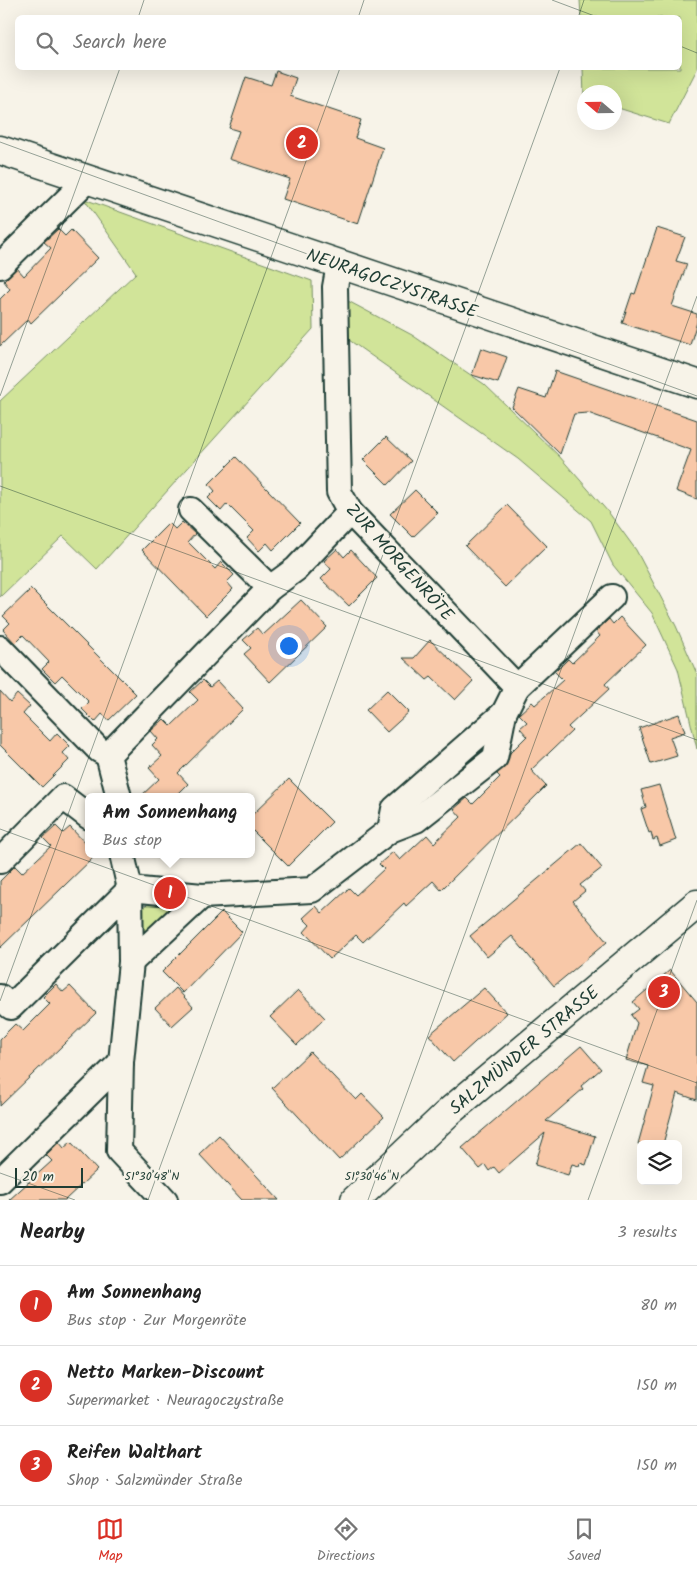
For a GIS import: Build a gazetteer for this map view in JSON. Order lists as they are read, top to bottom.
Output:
{
  "streets": {
    "main road": ["NEURAGOCZYSTRASSE", "SALZMÜNDER STRASSE"],
    "street": ["ZUR MORGENRÖTE"]
  },
  "crossings": [
    ["NEURAGOCZYSTRASSE", "ZUR MORGENRÖTE"]
  ],
  "scale_bar": "20 m",
  "north": "left",
  "page": {
    "search": "Search here",
    "pins": ["2", "1", "3"],
    "popup": ["Am Sonnenhang", "Bus stop"],
    "scale": "20 m",
    "heading": ["Nearby", "3 results"],
    "list": [
      {
        "mark": "1",
        "name": "Am Sonnenhang",
        "note": "Bus stop · Zur Morgenröte",
        "value": "80 m"
      },
      {
        "mark": "2",
        "name": "Netto Marken-Discount",
        "note": "Supermarket · Neuragoczystraße",
        "value": "150 m"
      },
      {
        "mark": "3",
        "name": "Reifen Walthart",
        "note": "Shop · Salzmünder Straße",
        "value": "150 m"
      }
    ],
    "nav": ["Map", "Directions", "Saved"]
  },
  "coordinates": ["51°30'48\"N", "51°30'46\"N"]
}
